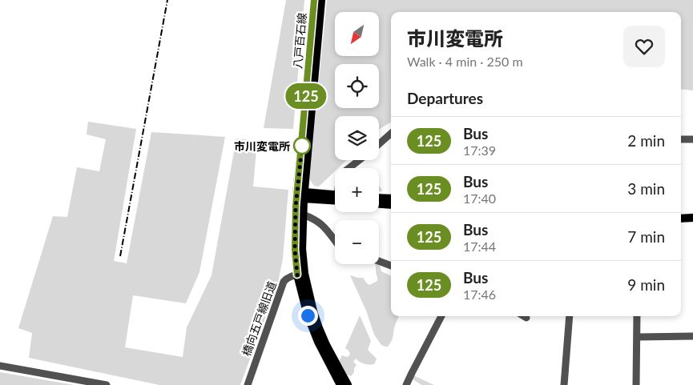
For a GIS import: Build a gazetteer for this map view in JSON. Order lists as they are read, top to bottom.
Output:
{
  "streets": {
    "main road": ["八戸百石線"],
    "street": ["橋向五戸線旧道"]
  },
  "crossings": [
    ["八戸百石線", "橋向五戸線旧道"]
  ],
  "places": ["市川変電所"],
  "lines": ["bus line 125"],
  "north": "bottom left",
  "page": {
    "on_map": "125",
    "map_buttons": ["+", "−"],
    "heading": [
      ["市川変電所", "Walk · 4 min · 250 m"],
      "Departures"
    ],
    "list": [
      {
        "mark": "125",
        "name": "Bus",
        "note": "17:39",
        "value": "2 min"
      },
      {
        "mark": "125",
        "name": "Bus",
        "note": "17:40",
        "value": "3 min"
      },
      {
        "mark": "125",
        "name": "Bus",
        "note": "17:44",
        "value": "7 min"
      },
      {
        "mark": "125",
        "name": "Bus",
        "note": "17:46",
        "value": "9 min"
      }
    ]
  }
}
